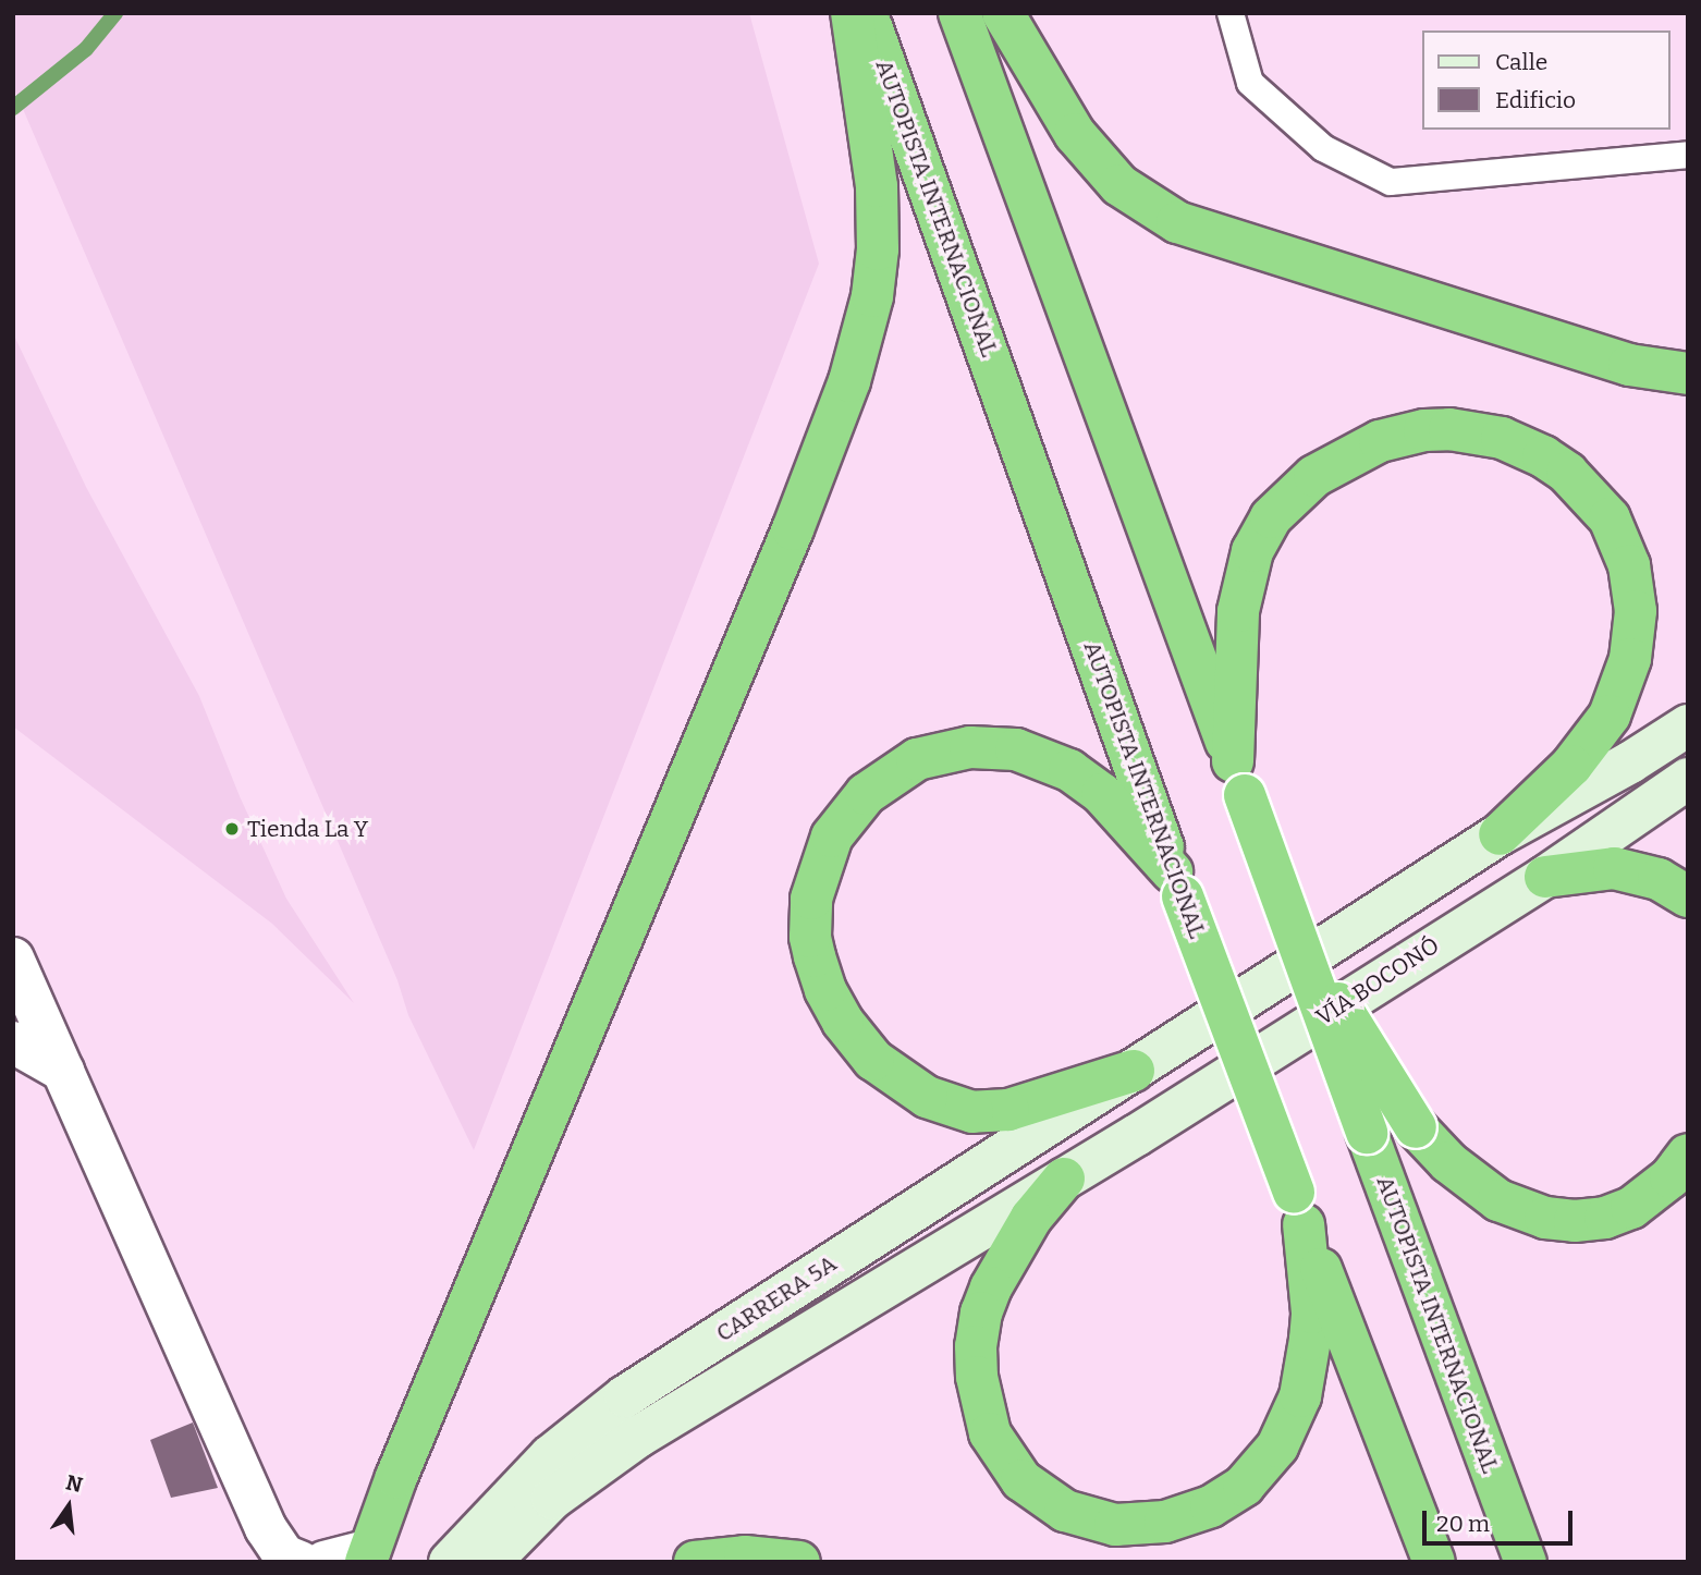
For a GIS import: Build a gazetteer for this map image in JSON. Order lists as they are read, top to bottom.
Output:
{
  "streets": {
    "highway": ["AUTOPISTA INTERNACIONAL"],
    "street": ["VÍA BOCONÓ", "CARRERA 5A"]
  },
  "crossings": [
    ["VÍA BOCONÓ", "CARRERA 5A"]
  ],
  "places": ["Tienda La Y"],
  "legend": ["Calle", "Edificio"],
  "scale_bar": "20 m",
  "north": "top"
}
